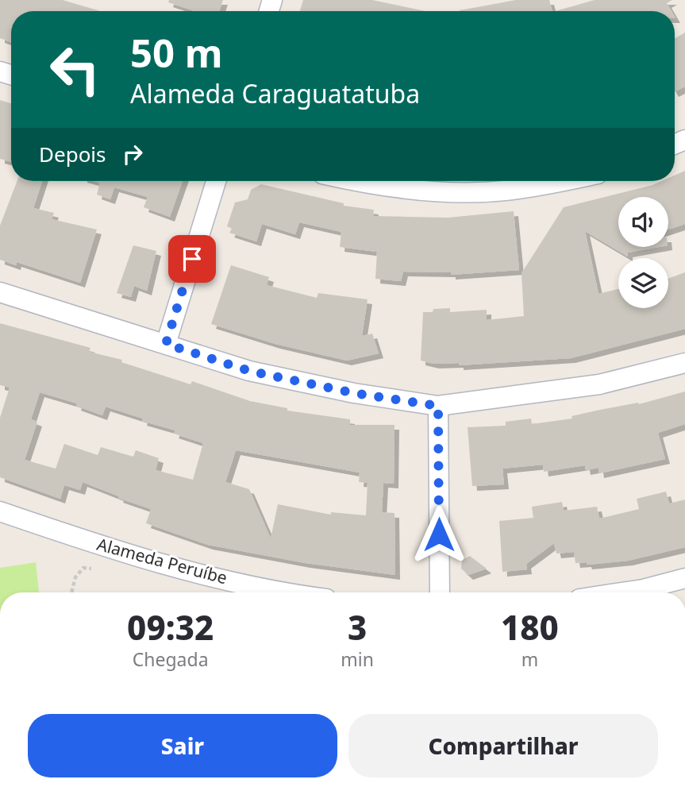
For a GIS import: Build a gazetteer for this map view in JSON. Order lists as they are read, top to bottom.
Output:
{
  "streets": {
    "street": ["Alameda Peruíbe"]
  },
  "page": {
    "turn": ["50 m", "Alameda Caraguatatuba"],
    "then": "Depois",
    "eta": [
      "09:32",
      "Chegada",
      "3",
      "min",
      "180",
      "m"
    ],
    "buttons": ["Sair", "Compartilhar"]
  }
}
